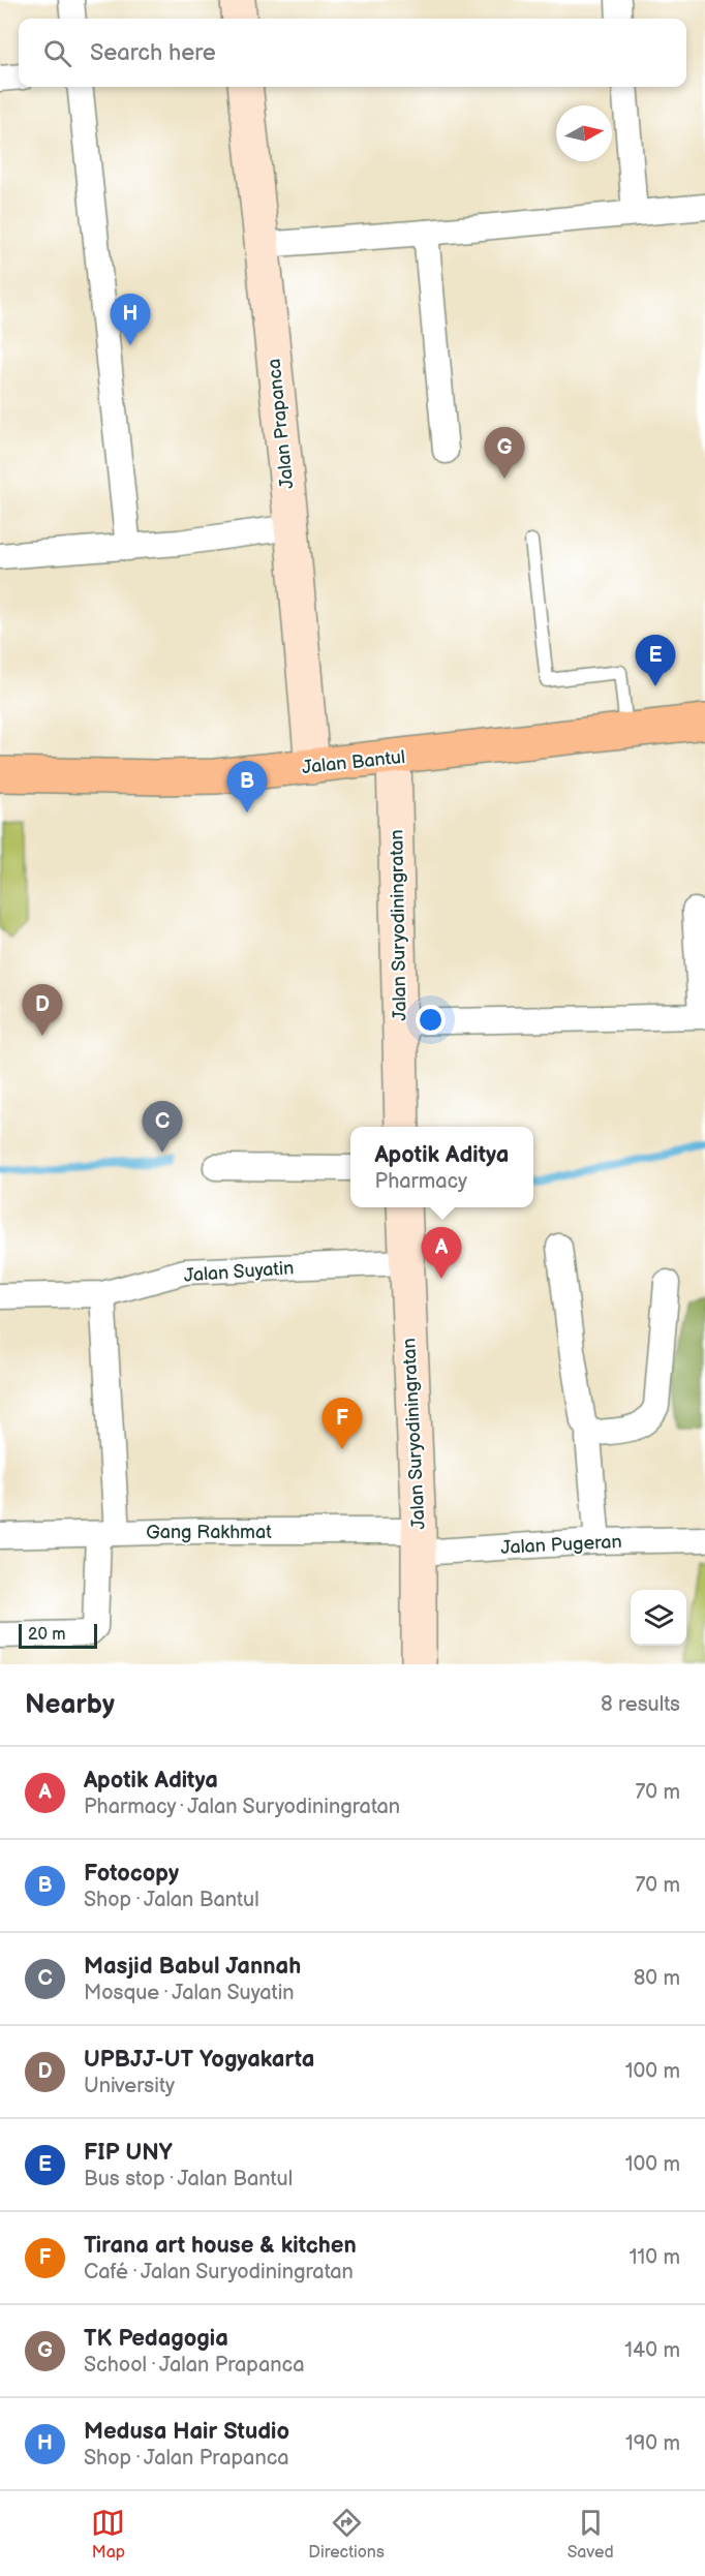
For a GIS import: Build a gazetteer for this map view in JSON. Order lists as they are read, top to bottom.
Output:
{
  "streets": {
    "main road": ["Jalan Bantul"],
    "street": [
      "Jalan Prapanca",
      "Jalan Suryodiningratan",
      "Jalan Suyatin",
      "Gang Rakhmat",
      "Jalan Pugeran"
    ]
  },
  "crossings": [
    ["Jalan Prapanca", "Jalan Bantul"],
    ["Jalan Bantul", "Jalan Suryodiningratan"],
    ["Jalan Suryodiningratan", "Jalan Suyatin"],
    ["Jalan Suryodiningratan", "Gang Rakhmat"],
    ["Jalan Suryodiningratan", "Jalan Pugeran"],
    ["Gang Rakhmat", "Jalan Pugeran"]
  ],
  "scale_bar": "20 m",
  "north": "right",
  "page": {
    "search": "Search here",
    "pins": [
      "H",
      "G",
      "E",
      "B",
      "D",
      "C",
      "A",
      "F"
    ],
    "popup": ["Apotik Aditya", "Pharmacy"],
    "scale": "20 m",
    "heading": ["Nearby", "8 results"],
    "list": [
      {
        "mark": "A",
        "name": "Apotik Aditya",
        "note": "Pharmacy · Jalan Suryodiningratan",
        "value": "70 m"
      },
      {
        "mark": "B",
        "name": "Fotocopy",
        "note": "Shop · Jalan Bantul",
        "value": "70 m"
      },
      {
        "mark": "C",
        "name": "Masjid Babul Jannah",
        "note": "Mosque · Jalan Suyatin",
        "value": "80 m"
      },
      {
        "mark": "D",
        "name": "UPBJJ-UT Yogyakarta",
        "note": "University",
        "value": "100 m"
      },
      {
        "mark": "E",
        "name": "FIP UNY",
        "note": "Bus stop · Jalan Bantul",
        "value": "100 m"
      },
      {
        "mark": "F",
        "name": "Tirana art house & kitchen",
        "note": "Café · Jalan Suryodiningratan",
        "value": "110 m"
      },
      {
        "mark": "G",
        "name": "TK Pedagogia",
        "note": "School · Jalan Prapanca",
        "value": "140 m"
      },
      {
        "mark": "H",
        "name": "Medusa Hair Studio",
        "note": "Shop · Jalan Prapanca",
        "value": "190 m"
      }
    ],
    "nav": ["Map", "Directions", "Saved"]
  }
}
